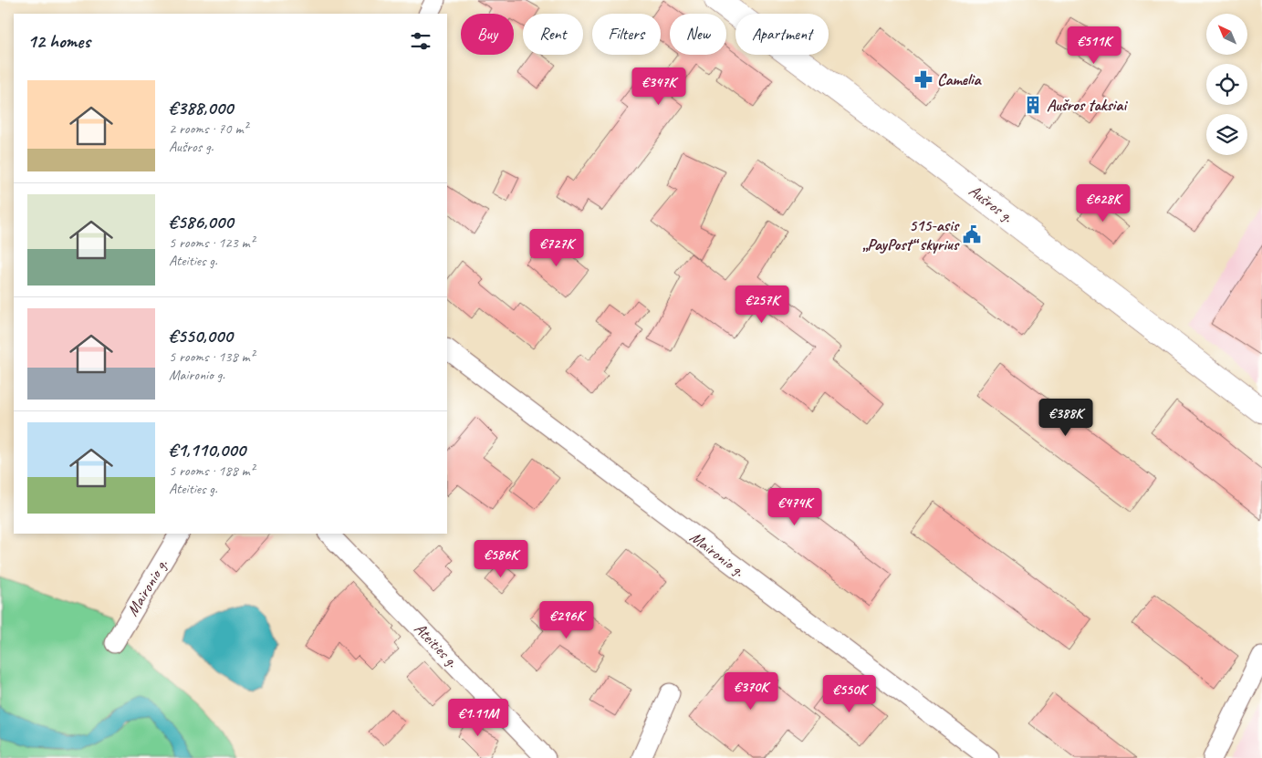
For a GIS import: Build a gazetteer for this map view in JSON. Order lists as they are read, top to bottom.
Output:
{
  "streets": {
    "street": ["Aušros g.", "Maironio g.", "Ateities g."]
  },
  "places": {
    "pharmacy": ["Camelia"],
    "building": ["Aušros taksiai"],
    "public building": ["515-asis „PayPost“ skyrius"]
  },
  "north": "top left",
  "page": {
    "chip": [
      "Buy",
      "Rent",
      "Filters",
      "New",
      "Apartment"
    ],
    "heading": "12 homes",
    "price": [
      "€511K",
      "€347K",
      "€628K",
      "€727K",
      "€257K",
      "€388K",
      "€474K",
      "€586K",
      "€296K",
      "€370K",
      "€550K",
      "€1.11M"
    ],
    "list": [
      {
        "name": "€388,000",
        "note": "2 rooms · 70 m² · Aušros g."
      },
      {
        "name": "€586,000",
        "note": "5 rooms · 123 m² · Ateities g."
      },
      {
        "name": "€550,000",
        "note": "5 rooms · 138 m² · Maironio g."
      },
      {
        "name": "€1,110,000",
        "note": "5 rooms · 188 m² · Ateities g."
      }
    ]
  }
}
